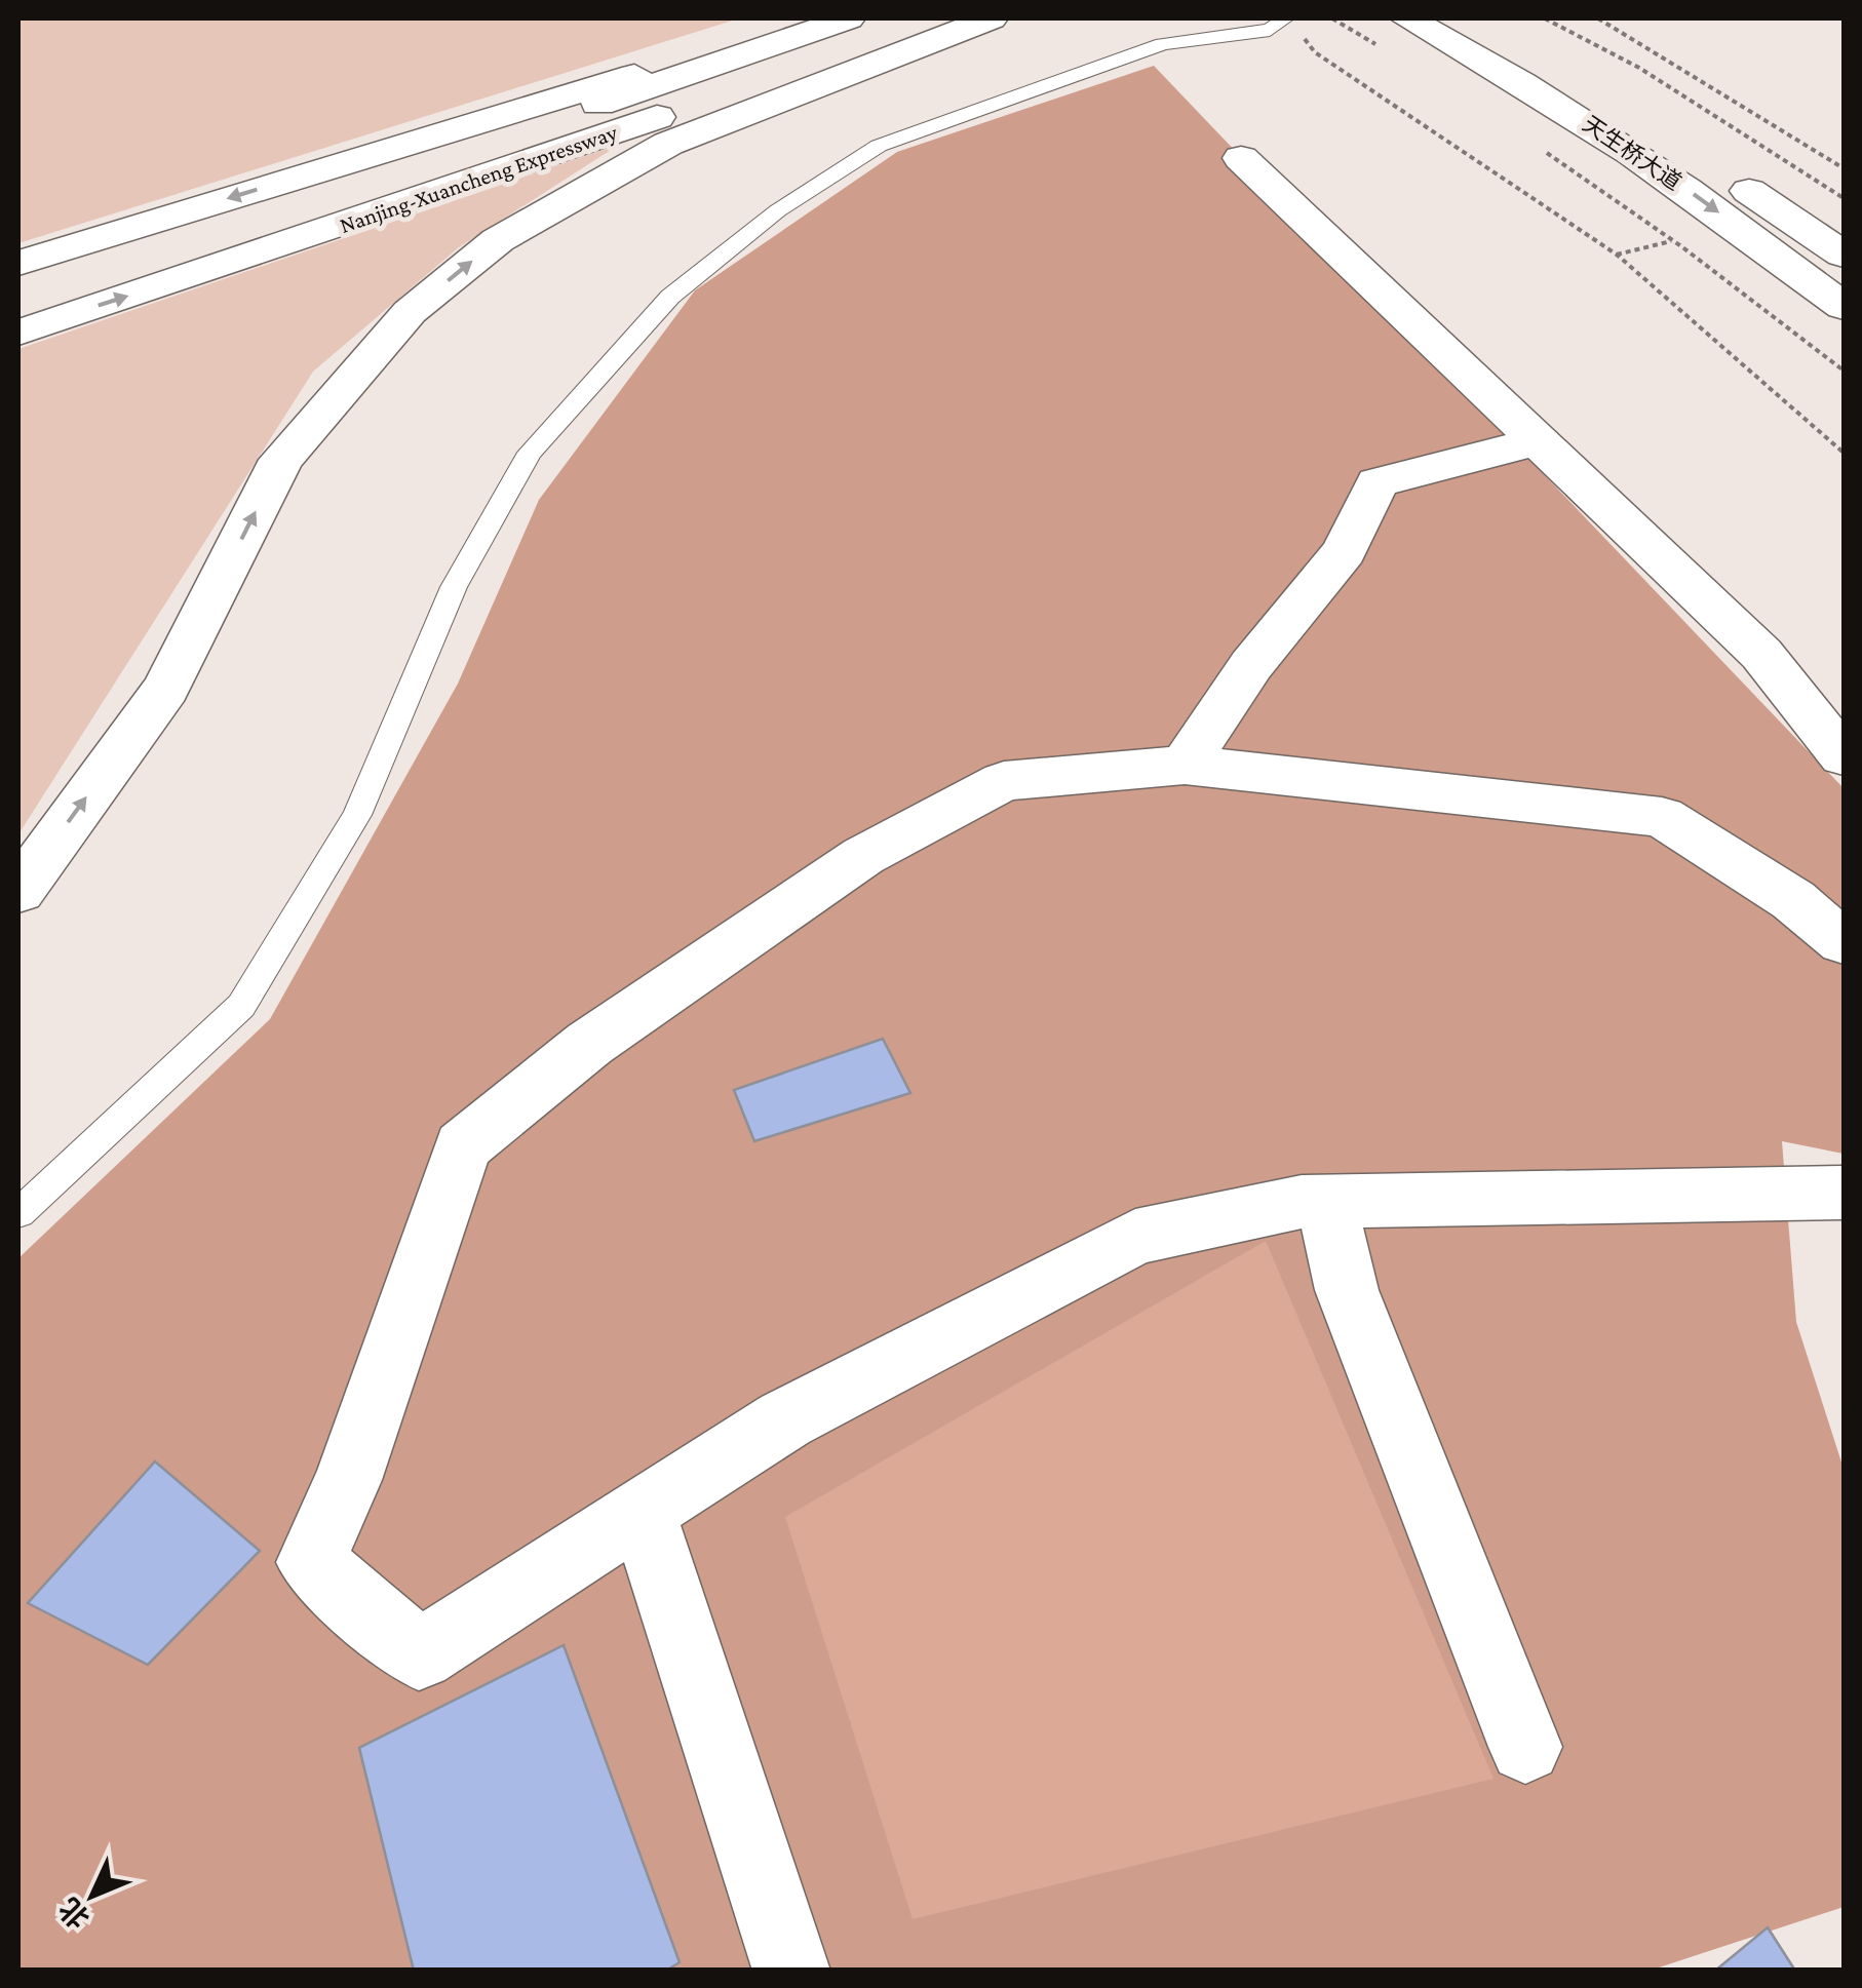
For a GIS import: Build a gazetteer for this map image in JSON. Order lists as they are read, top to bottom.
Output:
{
  "streets": {
    "main road": ["天生桥大道", "Nanjing-Xuancheng Expressway"]
  },
  "north": "bottom left"
}
